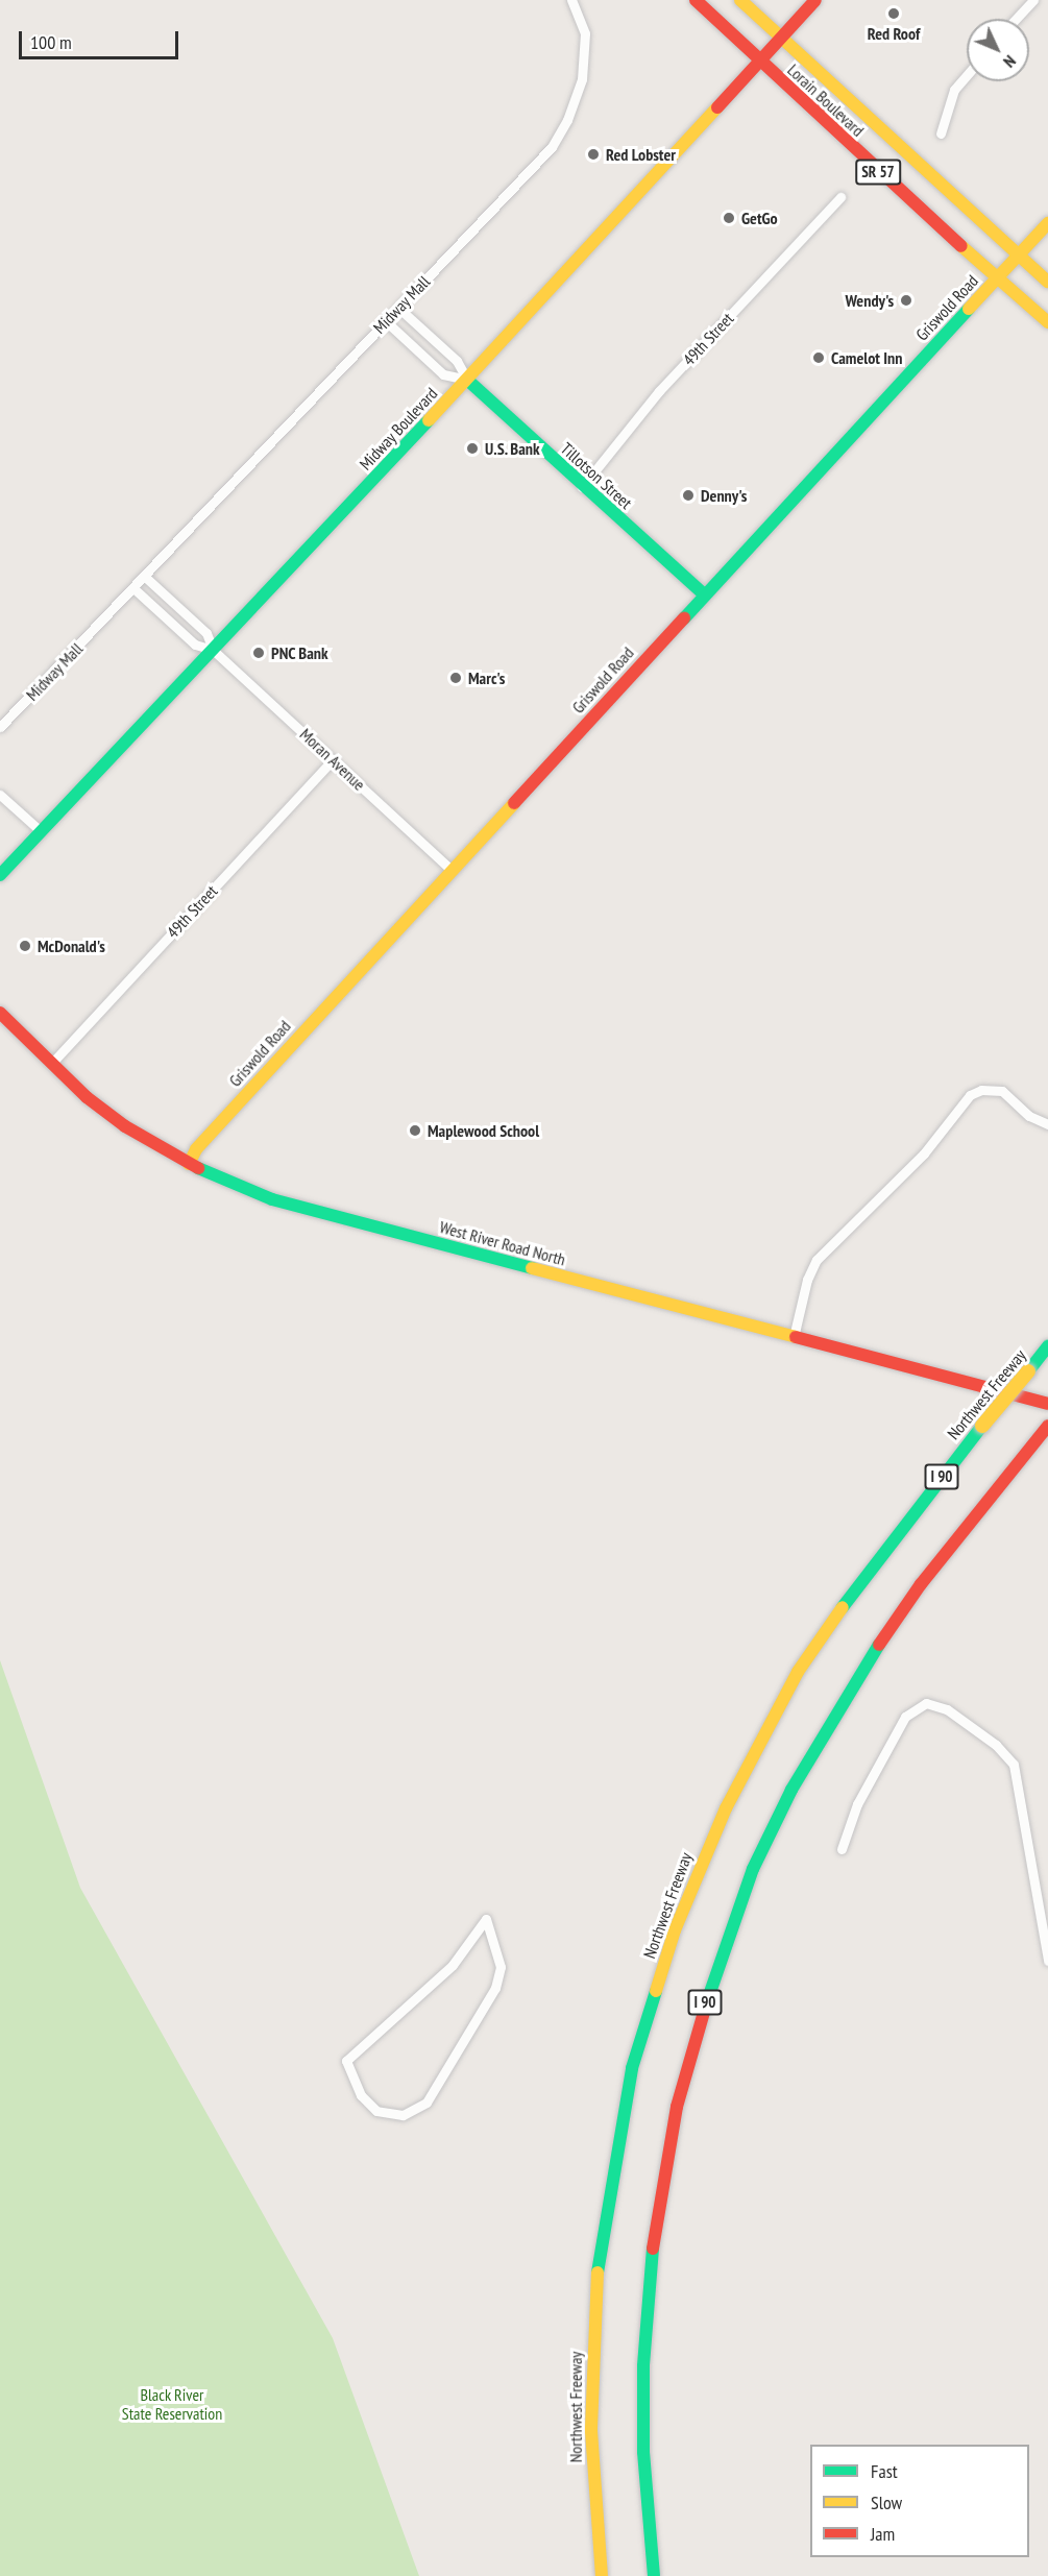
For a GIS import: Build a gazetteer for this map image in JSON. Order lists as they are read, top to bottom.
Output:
{
  "streets": {
    "main road": [
      "Lorain Boulevard",
      "SR 57",
      "Griswold Road",
      "Midway Boulevard",
      "Tillotson Street",
      "West River Road North",
      "Northwest Freeway",
      "I 90"
    ],
    "street": ["Midway Mall", "49th Street", "Moran Avenue"]
  },
  "crossings": [
    ["Lorain Boulevard", "Griswold Road"],
    ["Lorain Boulevard", "Midway Boulevard"],
    ["Midway Mall", "Tillotson Street"],
    ["Midway Mall", "Moran Avenue"],
    ["Griswold Road", "Tillotson Street"],
    ["Griswold Road", "Moran Avenue"],
    ["Griswold Road", "West River Road North"],
    ["49th Street", "Tillotson Street"],
    ["49th Street", "Moran Avenue"],
    ["49th Street", "West River Road North"],
    ["Midway Boulevard", "Tillotson Street"],
    ["Midway Boulevard", "Moran Avenue"]
  ],
  "parks": ["Black River State Reservation"],
  "places": [
    "Red Roof",
    "Red Lobster",
    "GetGo",
    "Wendy's",
    "Camelot Inn",
    "U.S. Bank",
    "Denny's",
    "PNC Bank",
    "Marc's",
    "McDonald's",
    "Maplewood School"
  ],
  "legend": ["Fast", "Slow", "Jam"],
  "scale_bar": "100 m",
  "north": "bottom right"
}
